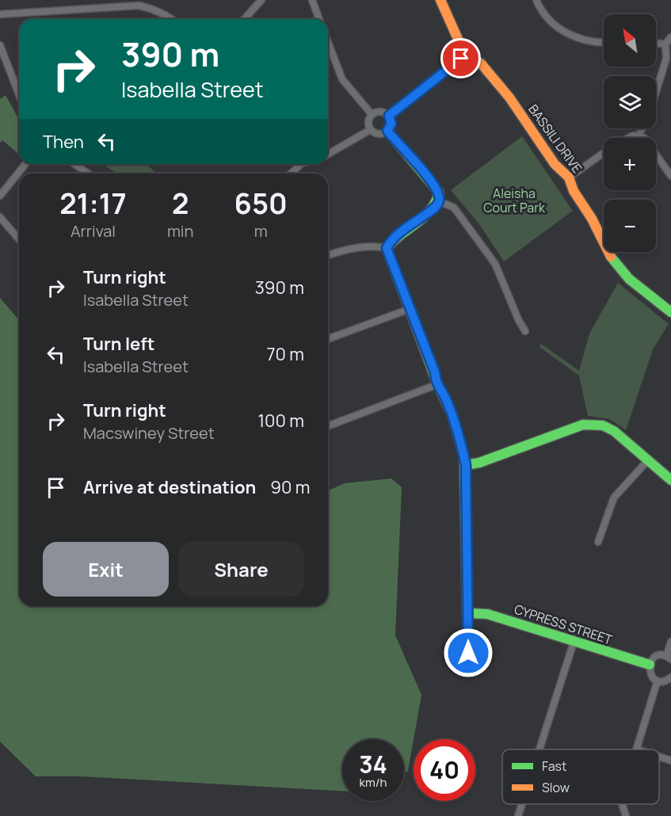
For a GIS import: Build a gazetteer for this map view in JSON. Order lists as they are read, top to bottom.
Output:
{
  "streets": {
    "street": ["BASSILI DRIVE", "CYPRESS STREET"]
  },
  "parks": ["Aleisha Court Park"],
  "legend": ["Fast", "Slow"],
  "north": "top left",
  "page": {
    "map_buttons": ["+", "−"],
    "turn": ["390 m", "Isabella Street"],
    "then": "Then",
    "eta": [
      "21:17",
      "Arrival",
      "2",
      "min",
      "650",
      "m"
    ],
    "list": [
      {
        "name": "Turn right",
        "note": "Isabella Street",
        "value": "390 m"
      },
      {
        "name": "Turn left",
        "note": "Isabella Street",
        "value": "70 m"
      },
      {
        "name": "Turn right",
        "note": "Macswiney Street",
        "value": "100 m"
      },
      {
        "name": "Arrive at destination",
        "value": "90 m"
      }
    ],
    "buttons": ["Exit", "Share"],
    "speed": "34 km/h",
    "limit": "40"
  }
}
